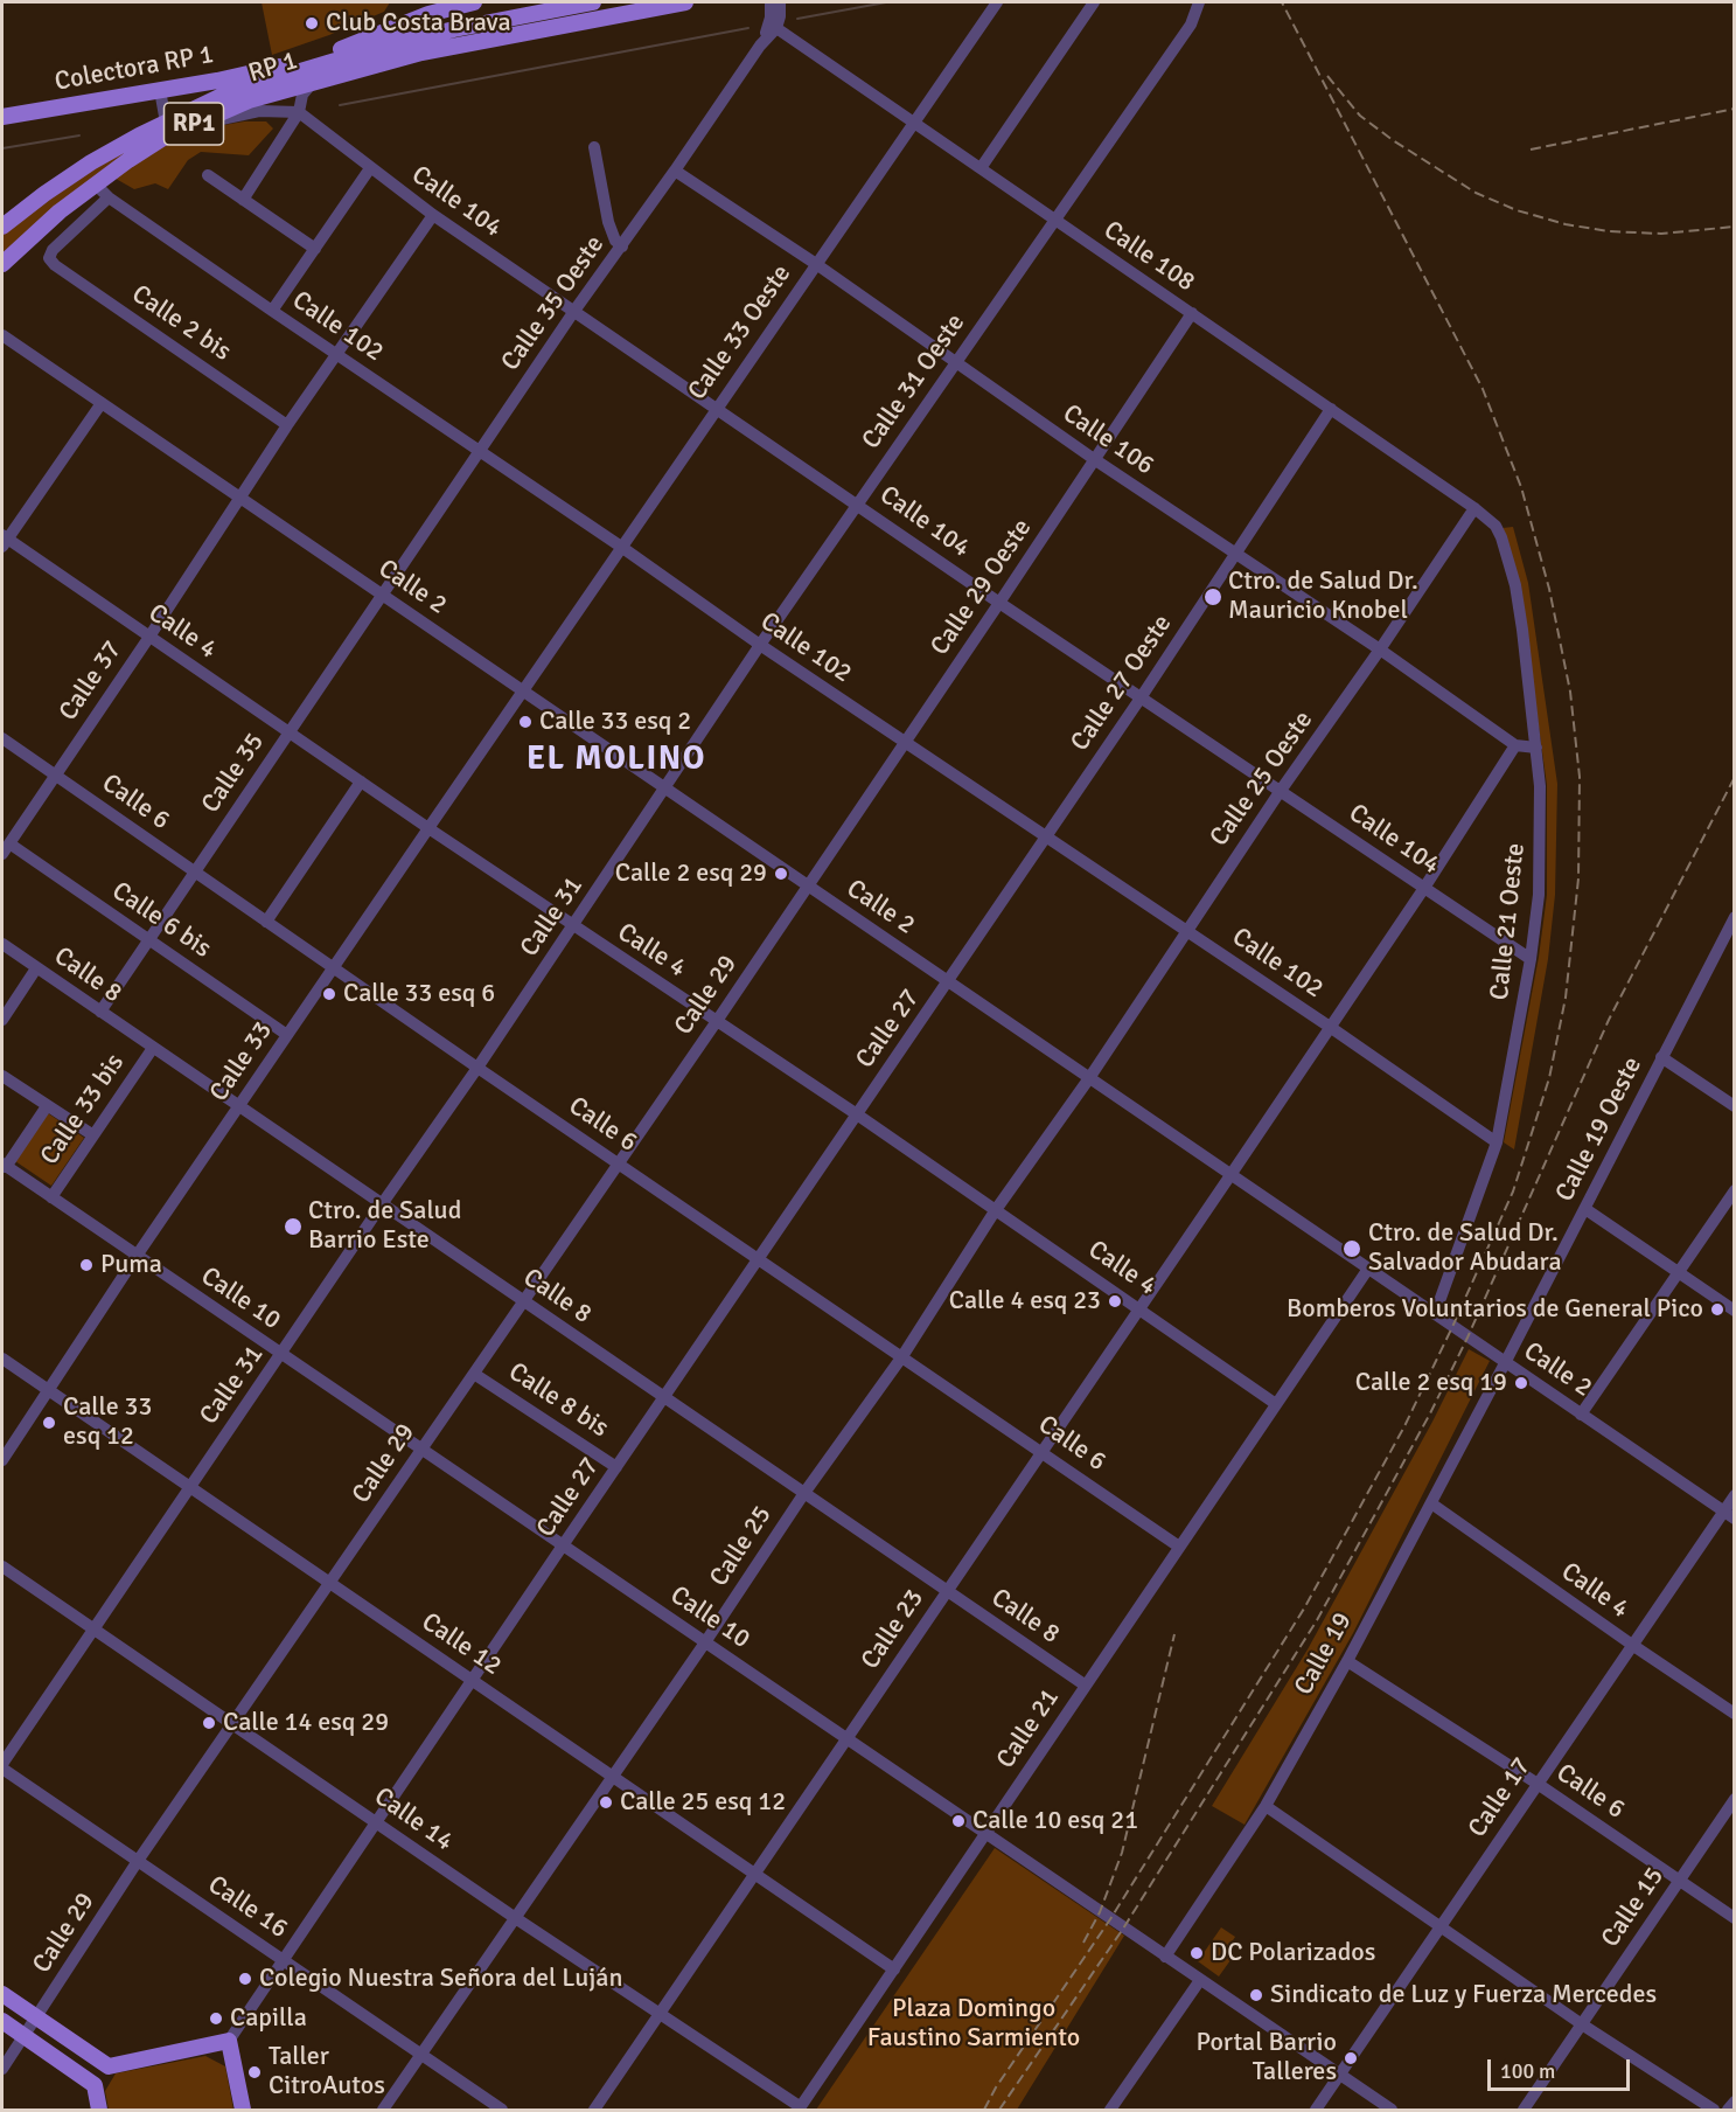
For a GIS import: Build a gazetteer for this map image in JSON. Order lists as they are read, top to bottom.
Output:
{
  "streets": {
    "main road": ["RP 1", "Colectora RP 1", "RP1"],
    "street": [
      "Calle 104",
      "Calle 108",
      "Calle 35 Oeste",
      "Calle 2 bis",
      "Calle 102",
      "Calle 33 Oeste",
      "Calle 31 Oeste",
      "Calle 106",
      "Calle 2",
      "Calle 29 Oeste",
      "Calle 4",
      "Calle 37",
      "Calle 27 Oeste",
      "Calle 35",
      "Calle 25 Oeste",
      "Calle 6",
      "Calle 31",
      "Calle 6 bis",
      "Calle 21 Oeste",
      "Calle 8",
      "Calle 29",
      "Calle 27",
      "Calle 33",
      "Calle 33 bis",
      "Calle 19 Oeste",
      "Calle 10",
      "Calle 8 bis",
      "Calle 25",
      "Calle 23",
      "Calle 12",
      "Calle 19",
      "Calle 21",
      "Calle 17",
      "Calle 14",
      "Calle 16",
      "Calle 15"
    ]
  },
  "crossings": [
    ["RP 1", "Calle 102"],
    ["Calle 104", "Calle 35 Oeste"],
    ["Calle 104", "Calle 33 Oeste"],
    ["Calle 104", "Calle 31 Oeste"],
    ["Calle 104", "Calle 29 Oeste"],
    ["Calle 104", "Calle 37"],
    ["Calle 104", "Calle 27 Oeste"],
    ["Calle 104", "Calle 25 Oeste"],
    ["Calle 104", "Calle 21 Oeste"],
    ["Calle 104", "Calle 23"],
    ["Calle 108", "Calle 35 Oeste"],
    ["Calle 108", "Calle 33 Oeste"],
    ["Calle 108", "Calle 31 Oeste"],
    ["Calle 108", "Calle 29 Oeste"],
    ["Calle 108", "Calle 27 Oeste"],
    ["Calle 108", "Calle 25 Oeste"],
    ["Calle 108", "Calle 21 Oeste"],
    ["Calle 35 Oeste", "Calle 102"],
    ["Calle 35 Oeste", "Calle 106"],
    ["Calle 35 Oeste", "Calle 2"],
    ["Calle 35 Oeste", "Calle 35"],
    ["Calle 2 bis", "Calle 102"],
    ["Calle 2 bis", "Calle 37"],
    ["Calle 102", "Calle 33 Oeste"],
    ["Calle 102", "Calle 31 Oeste"],
    ["Calle 102", "Calle 29 Oeste"],
    ["Calle 102", "Calle 37"],
    ["Calle 102", "Calle 27 Oeste"],
    ["Calle 102", "Calle 25 Oeste"],
    ["Calle 102", "Calle 21 Oeste"],
    ["Calle 102", "Calle 23"],
    ["Calle 33 Oeste", "Calle 106"],
    ["Calle 33 Oeste", "Calle 2"],
    ["Calle 33 Oeste", "Calle 33"],
    ["Calle 31 Oeste", "Calle 106"],
    ["Calle 31 Oeste", "Calle 2"],
    ["Calle 31 Oeste", "Calle 31"],
    ["Calle 106", "Calle 29 Oeste"],
    ["Calle 106", "Calle 27 Oeste"],
    ["Calle 106", "Calle 25 Oeste"],
    ["Calle 106", "Calle 23"],
    ["Calle 2", "Calle 29 Oeste"],
    ["Calle 2", "Calle 37"],
    ["Calle 2", "Calle 27 Oeste"],
    ["Calle 2", "Calle 35"],
    ["Calle 2", "Calle 25 Oeste"],
    ["Calle 2", "Calle 31"],
    ["Calle 2", "Calle 21 Oeste"],
    ["Calle 2", "Calle 29"],
    ["Calle 2", "Calle 27"],
    ["Calle 2", "Calle 33"],
    ["Calle 2", "Calle 19 Oeste"],
    ["Calle 2", "Calle 25"],
    ["Calle 2", "Calle 23"],
    ["Calle 2", "Calle 19"],
    ["Calle 2", "Calle 21"],
    ["Calle 2", "Calle 17"],
    ["Calle 29 Oeste", "Calle 29"],
    ["Calle 4", "Calle 37"],
    ["Calle 4", "Calle 35"],
    ["Calle 4", "Calle 31"],
    ["Calle 4", "Calle 29"],
    ["Calle 4", "Calle 27"],
    ["Calle 4", "Calle 33"],
    ["Calle 4", "Calle 25"],
    ["Calle 4", "Calle 23"],
    ["Calle 4", "Calle 19"],
    ["Calle 4", "Calle 21"],
    ["Calle 4", "Calle 17"],
    ["Calle 37", "Calle 6"],
    ["Calle 37", "Calle 6 bis"],
    ["Calle 27 Oeste", "Calle 27"],
    ["Calle 35", "Calle 6"],
    ["Calle 35", "Calle 6 bis"],
    ["Calle 35", "Calle 8"],
    ["Calle 25 Oeste", "Calle 25"],
    ["Calle 6", "Calle 31"],
    ["Calle 6", "Calle 29"],
    ["Calle 6", "Calle 27"],
    ["Calle 6", "Calle 33"],
    ["Calle 6", "Calle 25"],
    ["Calle 6", "Calle 23"],
    ["Calle 6", "Calle 19"],
    ["Calle 6", "Calle 21"],
    ["Calle 6", "Calle 17"],
    ["Calle 6", "Calle 15"],
    ["Calle 31", "Calle 8"],
    ["Calle 31", "Calle 10"],
    ["Calle 31", "Calle 12"],
    ["Calle 31", "Calle 14"],
    ["Calle 31", "Calle 16"],
    ["Calle 6 bis", "Calle 33"],
    ["Calle 8", "Calle 29"],
    ["Calle 8", "Calle 27"],
    ["Calle 8", "Calle 33"],
    ["Calle 8", "Calle 33 bis"],
    ["Calle 8", "Calle 25"],
    ["Calle 8", "Calle 23"],
    ["Calle 8", "Calle 21"],
    ["Calle 29", "Calle 10"],
    ["Calle 29", "Calle 8 bis"],
    ["Calle 29", "Calle 12"],
    ["Calle 29", "Calle 14"],
    ["Calle 29", "Calle 16"],
    ["Calle 27", "Calle 10"],
    ["Calle 27", "Calle 8 bis"],
    ["Calle 27", "Calle 12"],
    ["Calle 27", "Calle 14"],
    ["Calle 27", "Calle 16"],
    ["Calle 33", "Calle 10"],
    ["Calle 33", "Calle 12"],
    ["Calle 33 bis", "Calle 10"],
    ["Calle 19 Oeste", "Calle 19"],
    ["Calle 10", "Calle 25"],
    ["Calle 10", "Calle 23"],
    ["Calle 10", "Calle 19"],
    ["Calle 10", "Calle 21"],
    ["Calle 10", "Calle 17"],
    ["Calle 25", "Calle 12"],
    ["Calle 25", "Calle 14"],
    ["Calle 25", "Calle 16"],
    ["Calle 23", "Calle 12"],
    ["Calle 23", "Calle 14"],
    ["Calle 12", "Calle 21"],
    ["Calle 21", "Calle 14"]
  ],
  "districts": ["EL MOLINO"],
  "parks": ["Plaza Domingo Faustino Sarmiento"],
  "places": [
    "Club Costa Brava",
    "Ctro. de Salud Dr. Mauricio Knobel",
    "Calle 33 esq 2",
    "Calle 2 esq 29",
    "Calle 33 esq 6",
    "Ctro. de Salud Barrio Este",
    "Ctro. de Salud Dr. Salvador Abudara",
    "Puma",
    "Calle 4 esq 23",
    "Bomberos Voluntarios de General Pico",
    "Calle 2 esq 19",
    "Calle 33 esq 12",
    "Calle 14 esq 29",
    "Calle 25 esq 12",
    "Calle 10 esq 21",
    "DC Polarizados",
    "Colegio Nuestra Señora del Luján",
    "Sindicato de Luz y Fuerza Mercedes",
    "Capilla",
    "Portal Barrio Talleres",
    "Taller CitroAutos"
  ],
  "scale_bar": "100 m"
}
